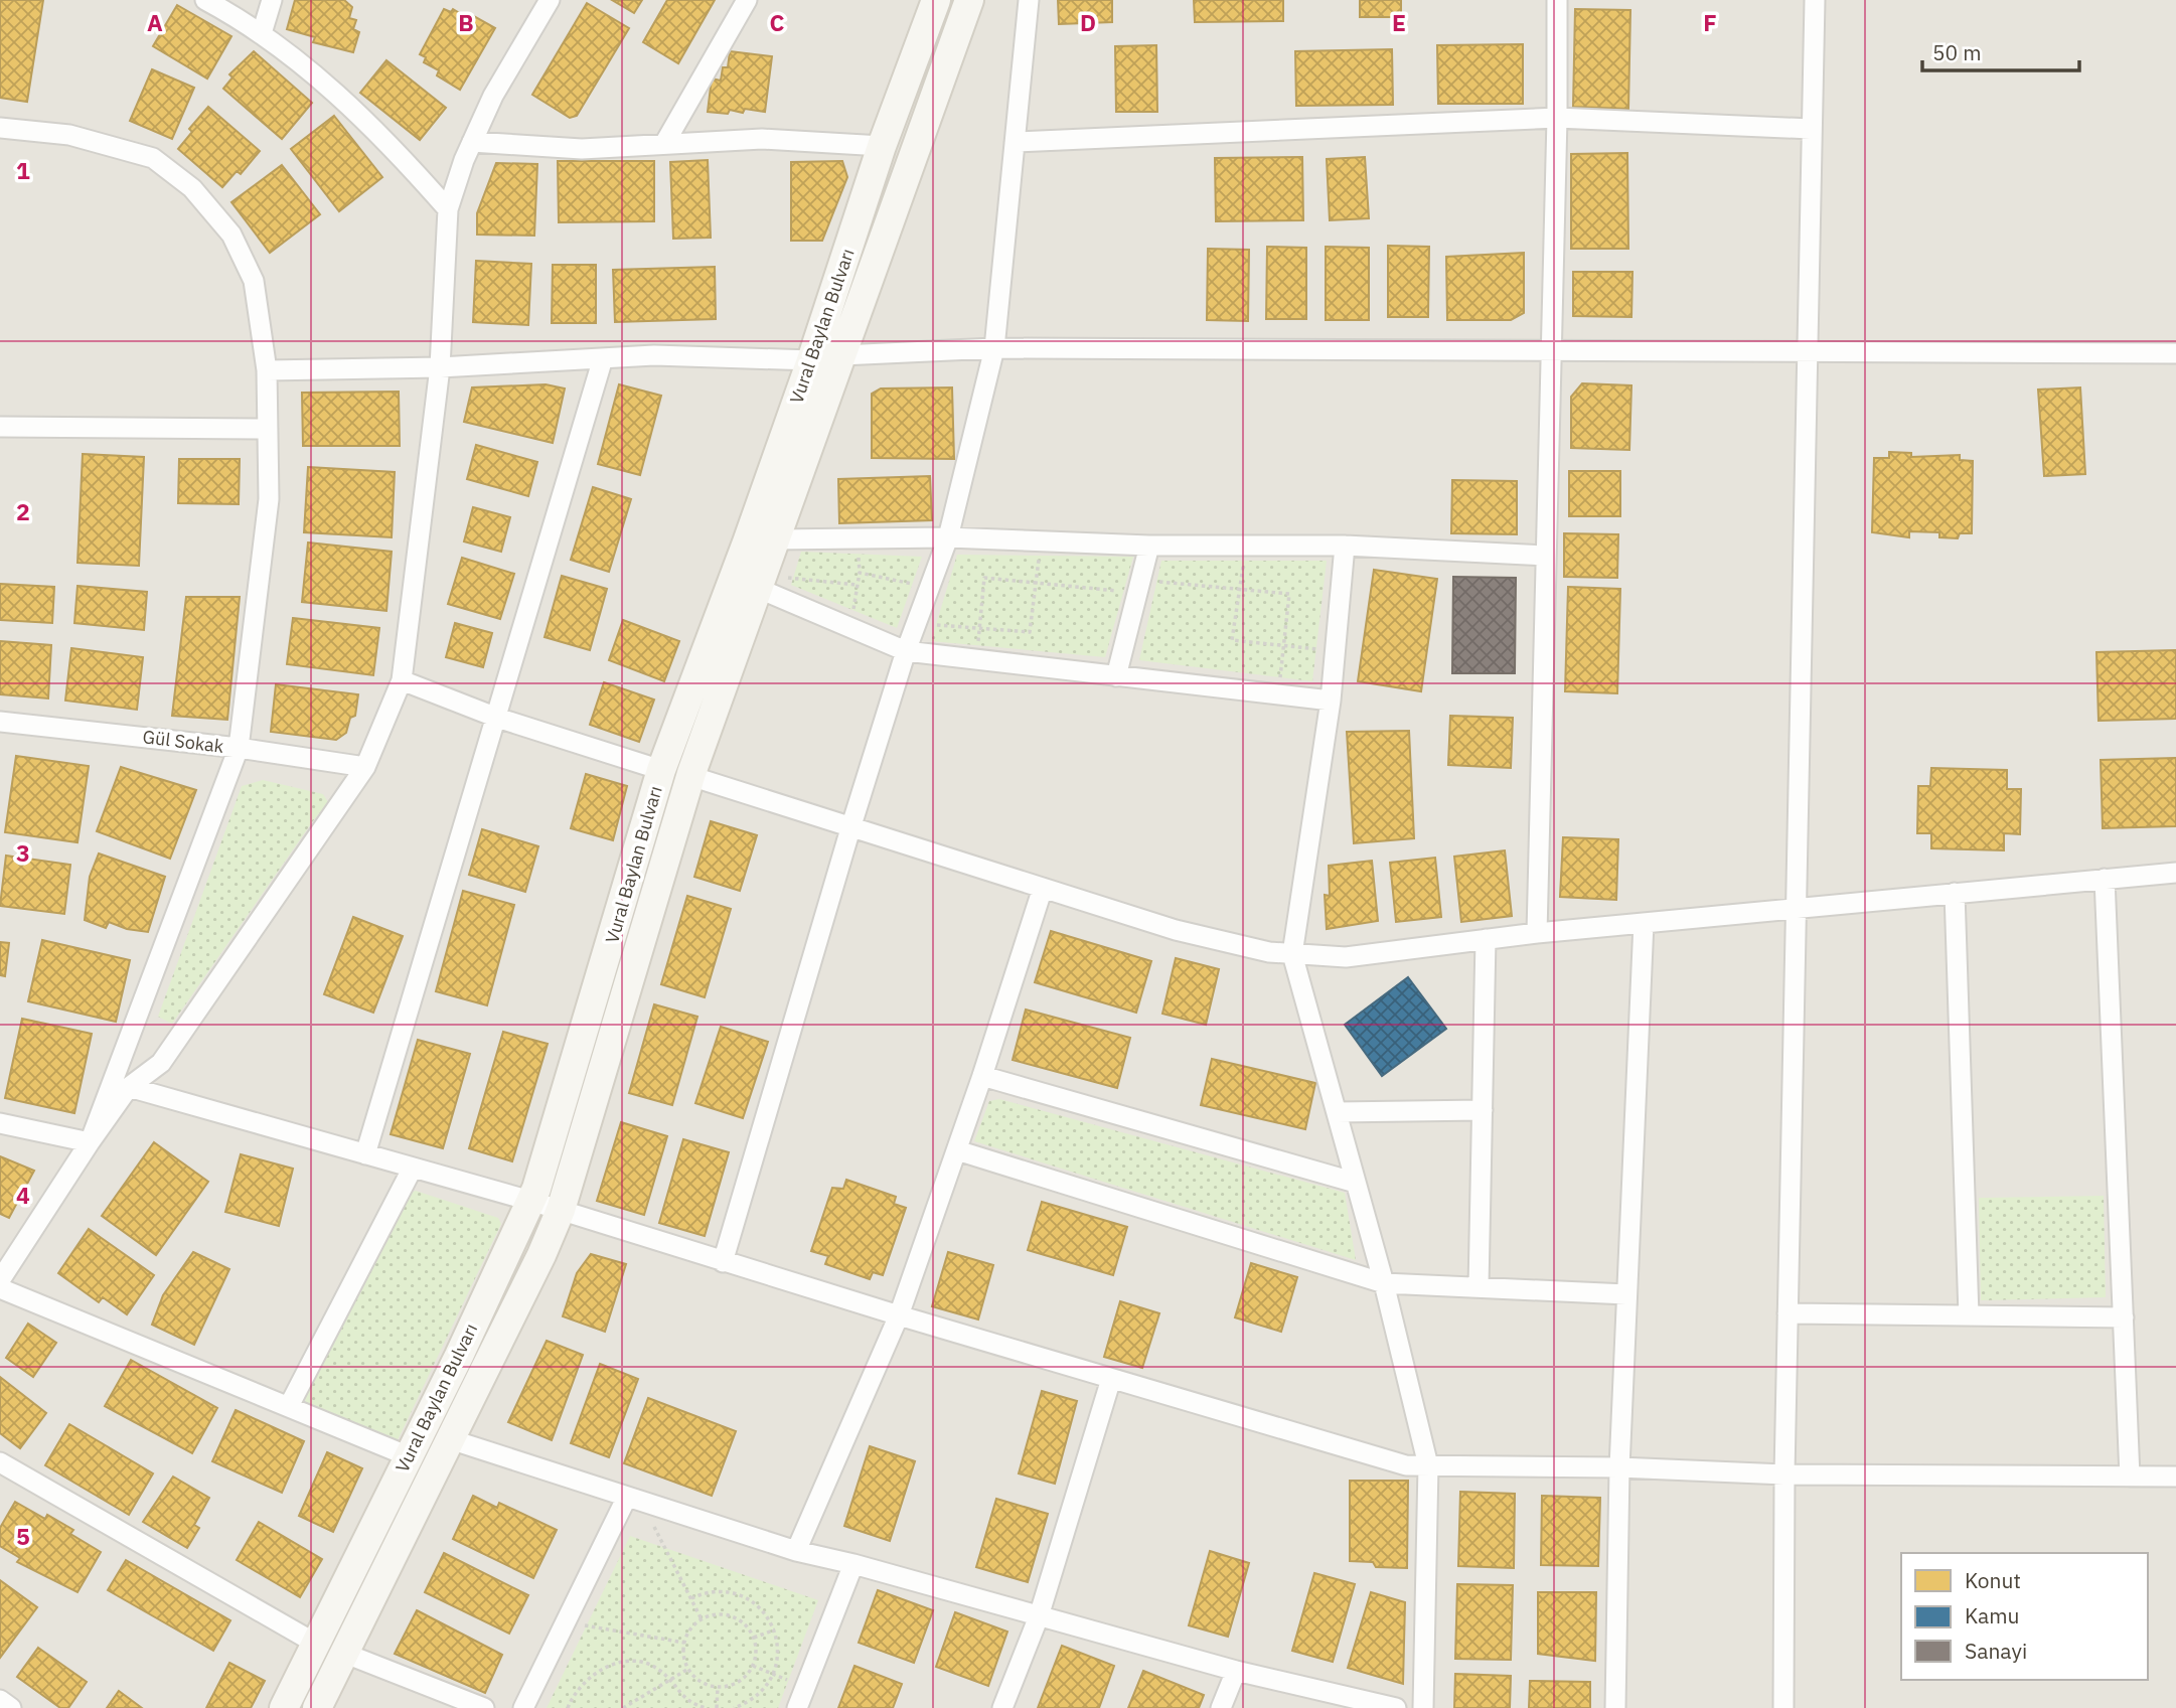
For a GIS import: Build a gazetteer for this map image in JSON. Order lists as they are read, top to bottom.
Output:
{
  "streets": {
    "main road": ["Vural Baylan Bulvarı"],
    "street": ["Gül Sokak"]
  },
  "legend": ["Konut", "Kamu", "Sanayi"],
  "scale_bar": "50 m",
  "grid": {
    "columns": [
      "A",
      "B",
      "C",
      "D",
      "E",
      "F"
    ],
    "rows": [
      "1",
      "2",
      "3",
      "4",
      "5"
    ]
  }
}
